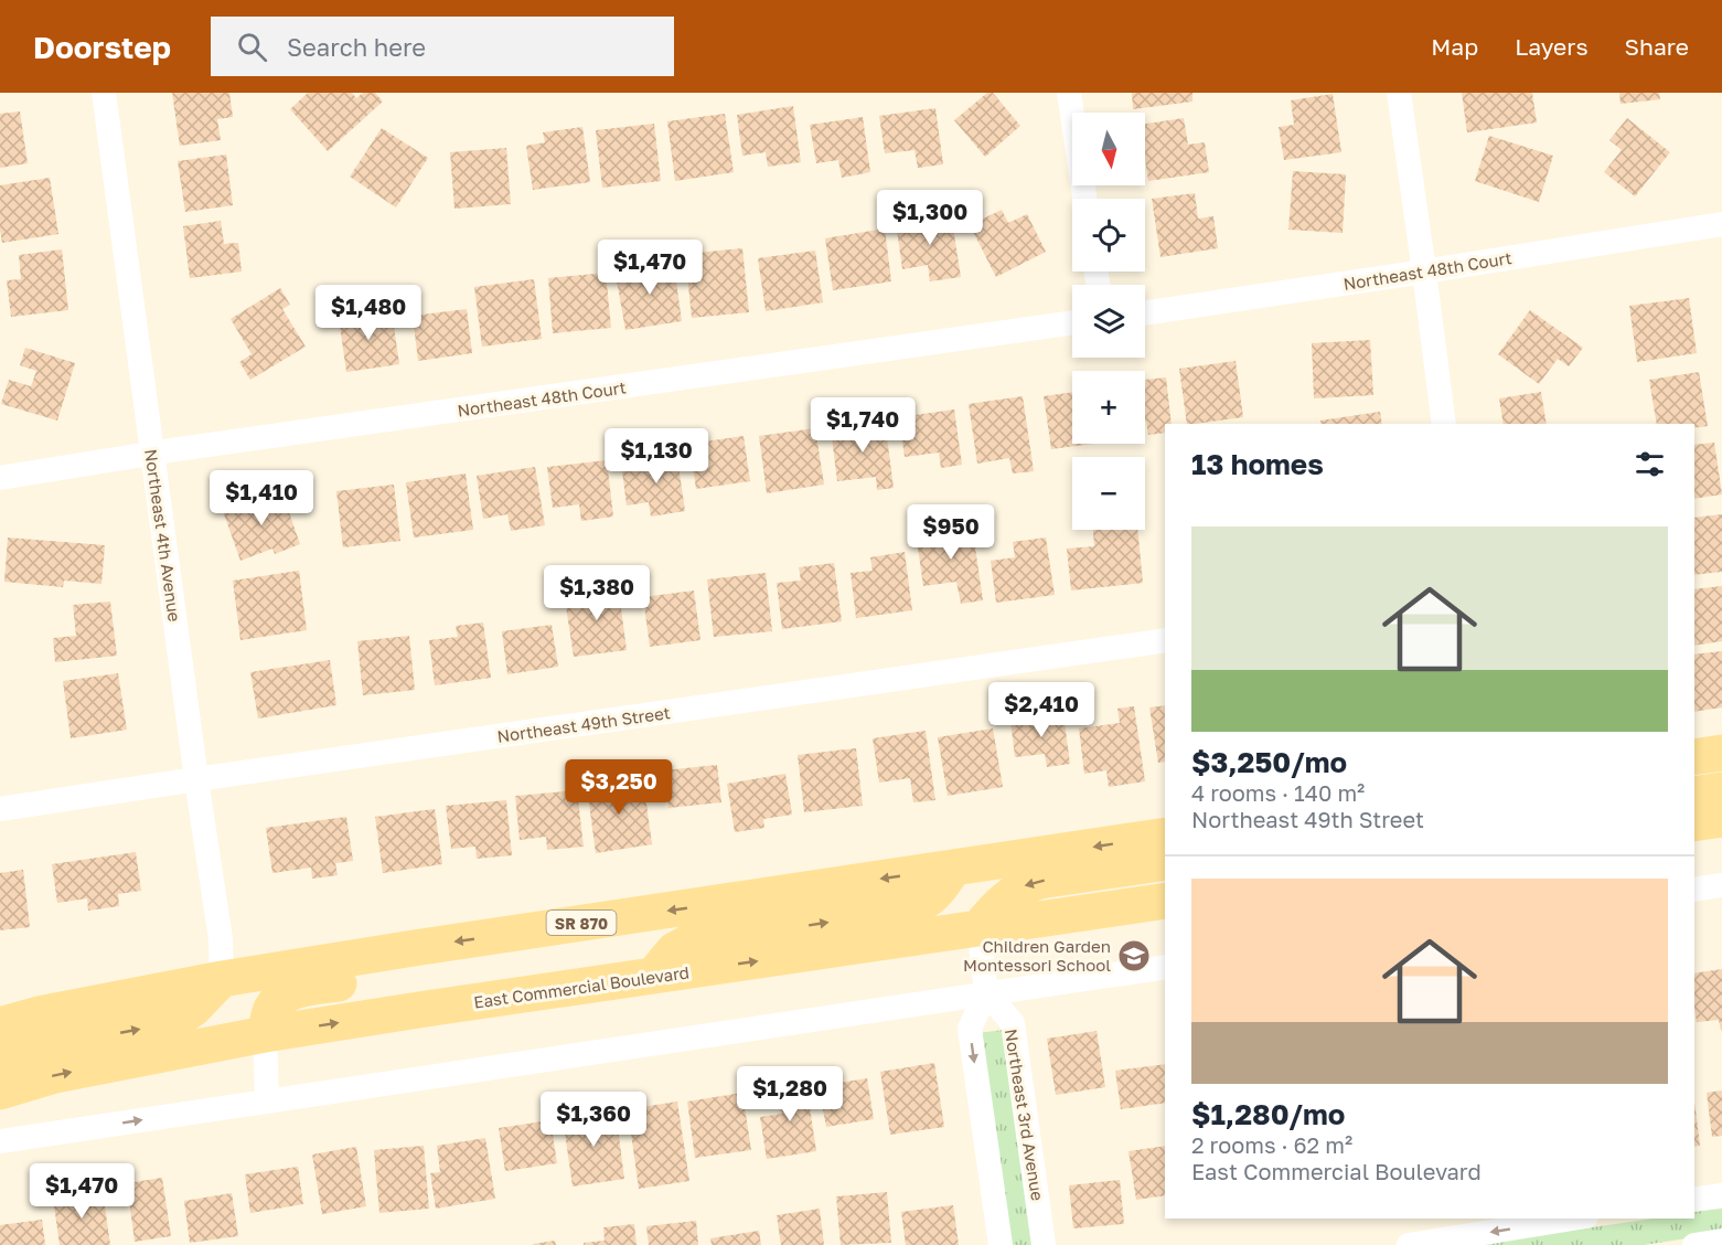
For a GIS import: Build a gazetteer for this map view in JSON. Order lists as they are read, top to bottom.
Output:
{
  "streets": {
    "main road": ["SR 870", "East Commercial Boulevard"],
    "street": [
      "Northeast 48th Court",
      "Northeast 4th Avenue",
      "Northeast 49th Street",
      "Northeast 3rd Avenue"
    ]
  },
  "crossings": [
    ["Northeast 48th Court", "Northeast 4th Avenue"],
    ["Northeast 4th Avenue", "Northeast 49th Street"],
    ["Northeast 4th Avenue", "SR 870"]
  ],
  "places": {
    "school or university": ["Children Garden Montessori School"]
  },
  "north": "bottom",
  "page": {
    "header": "Doorstep",
    "search": "Search here",
    "nav": ["Map", "Layers", "Share"],
    "map_buttons": ["+", "−"],
    "price": [
      "$1,300",
      "$1,470",
      "$1,480",
      "$1,740",
      "$1,130",
      "$1,410",
      "$950",
      "$1,380",
      "$2,410",
      "$3,250",
      "$1,280",
      "$1,360",
      "$1,470"
    ],
    "heading": "13 homes",
    "list": [
      {
        "name": "$3,250/mo",
        "note": "4 rooms · 140 m² · Northeast 49th Street"
      },
      {
        "name": "$1,280/mo",
        "note": "2 rooms · 62 m² · East Commercial Boulevard"
      }
    ]
  }
}
